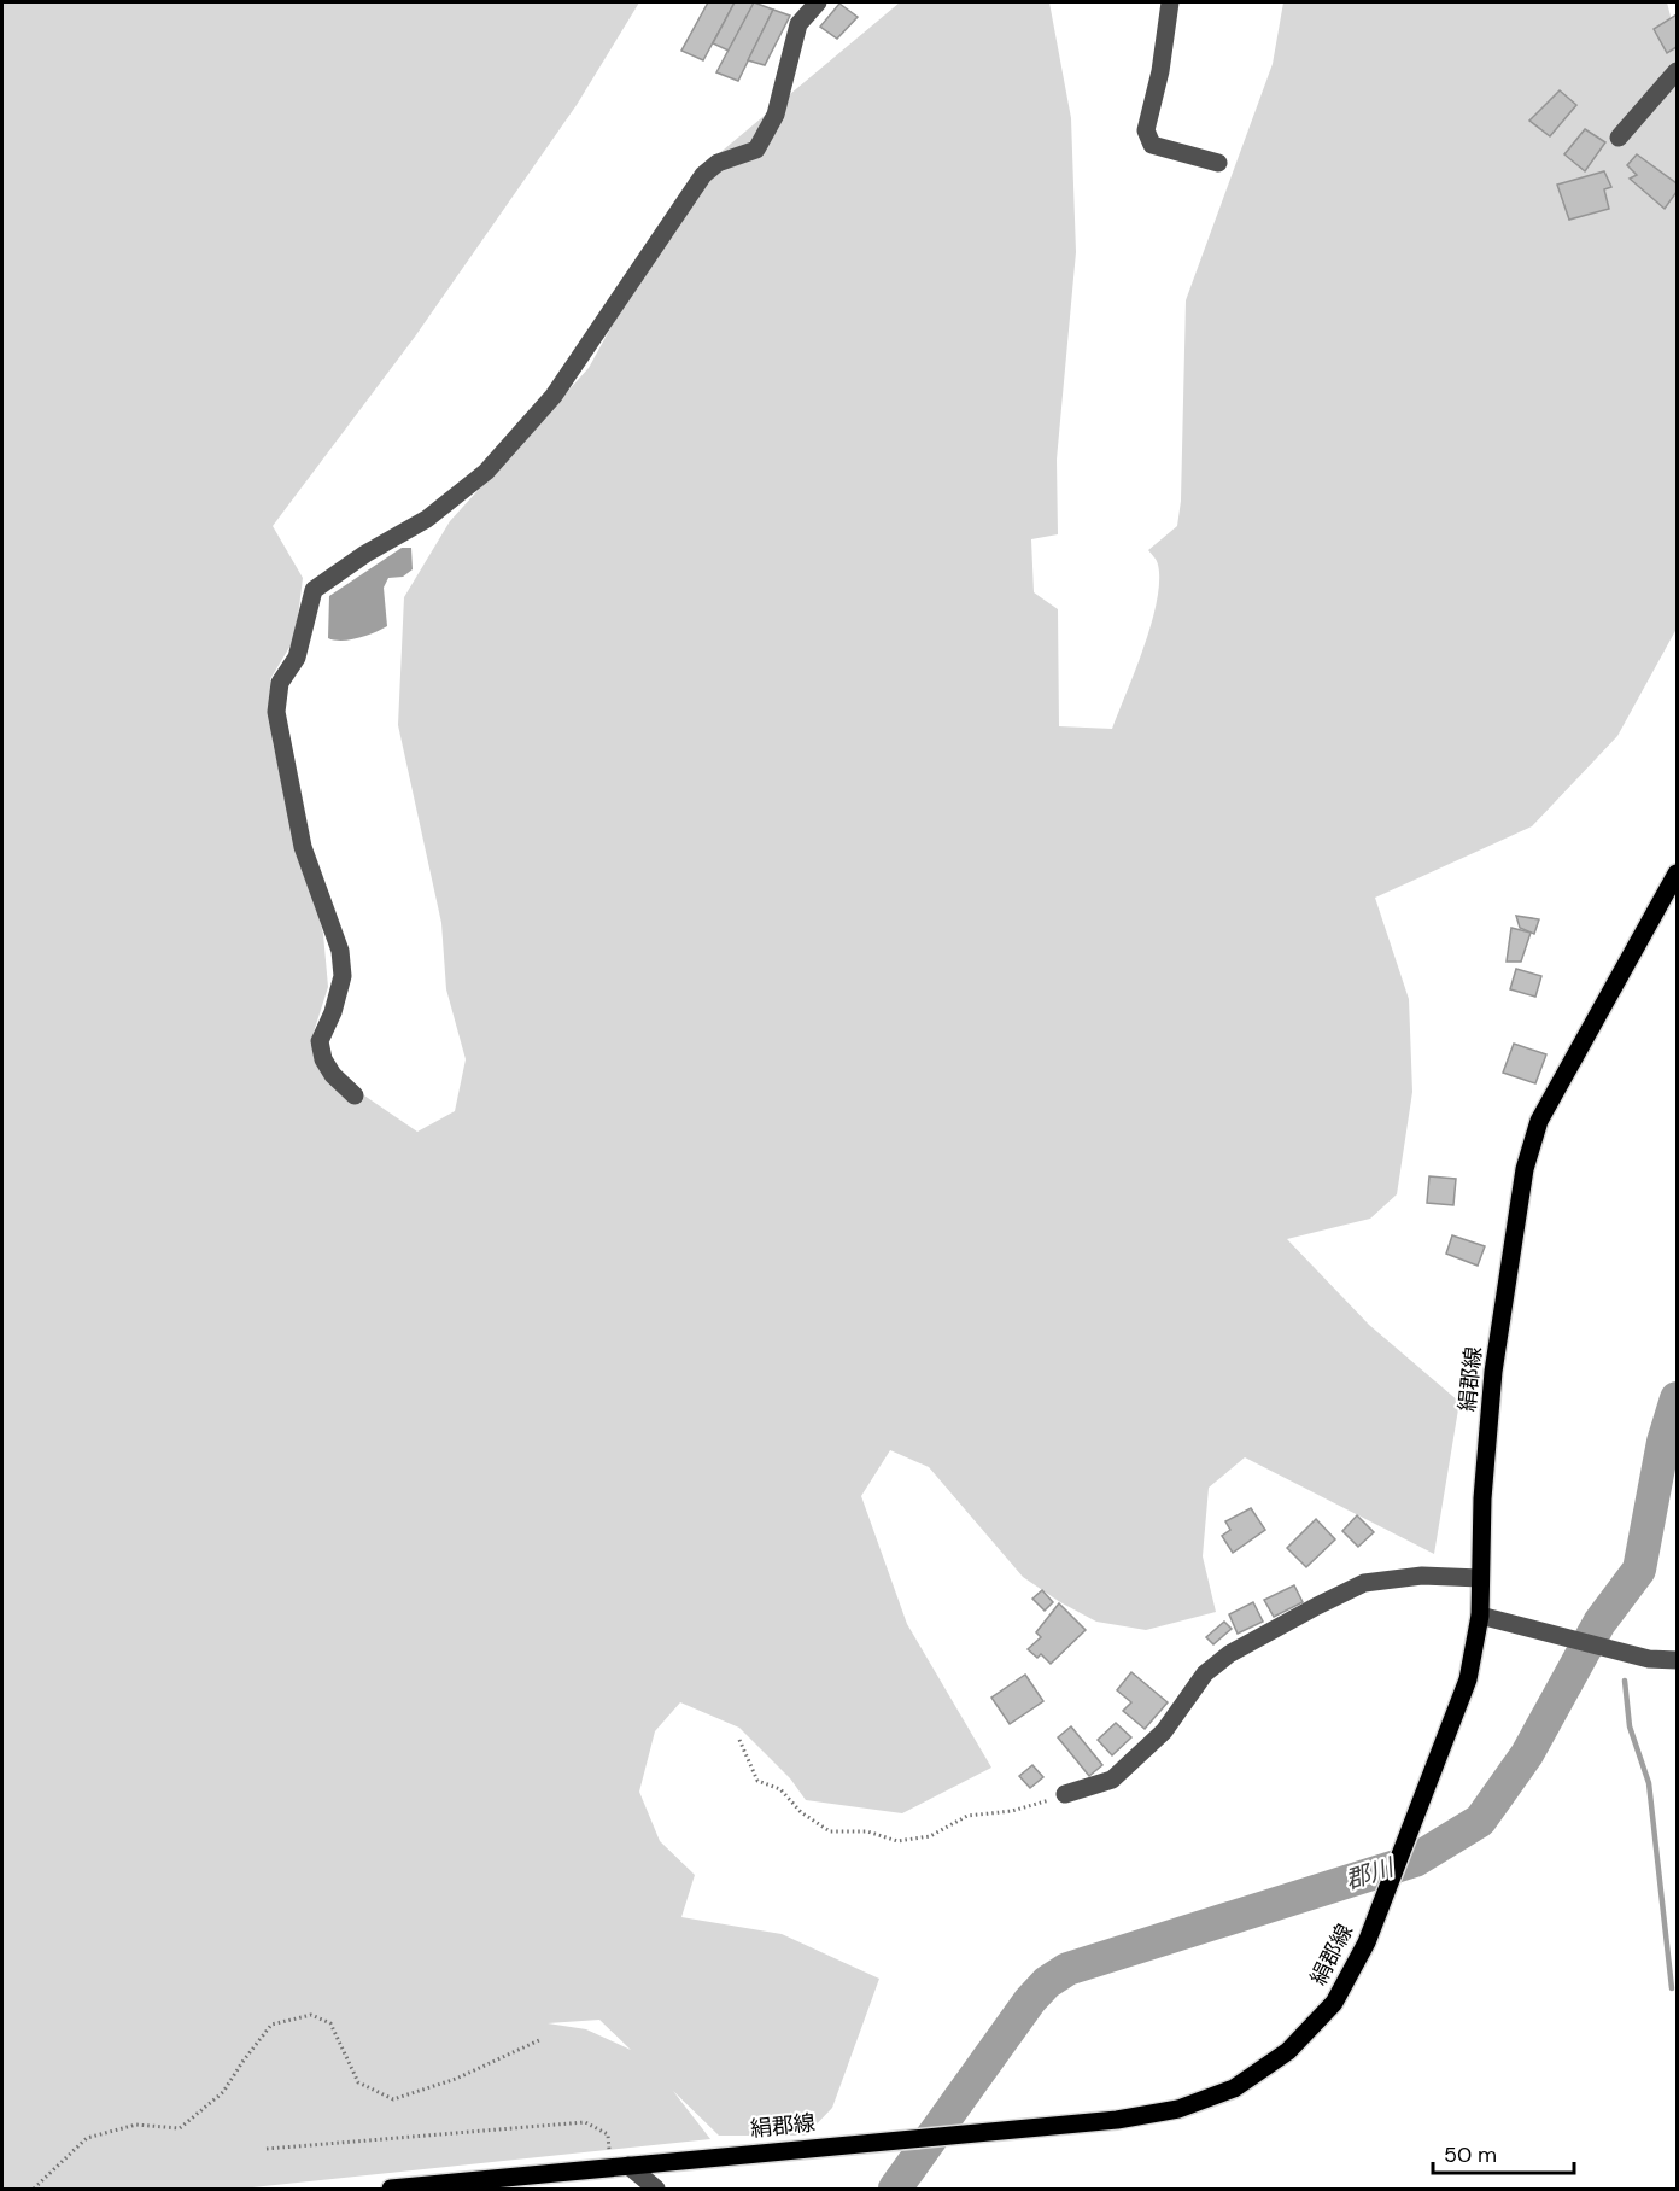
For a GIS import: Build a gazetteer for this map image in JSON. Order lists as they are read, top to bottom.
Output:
{
  "streets": {
    "main road": ["絹郡線"]
  },
  "water": ["郡川"],
  "scale_bar": "50 m"
}
